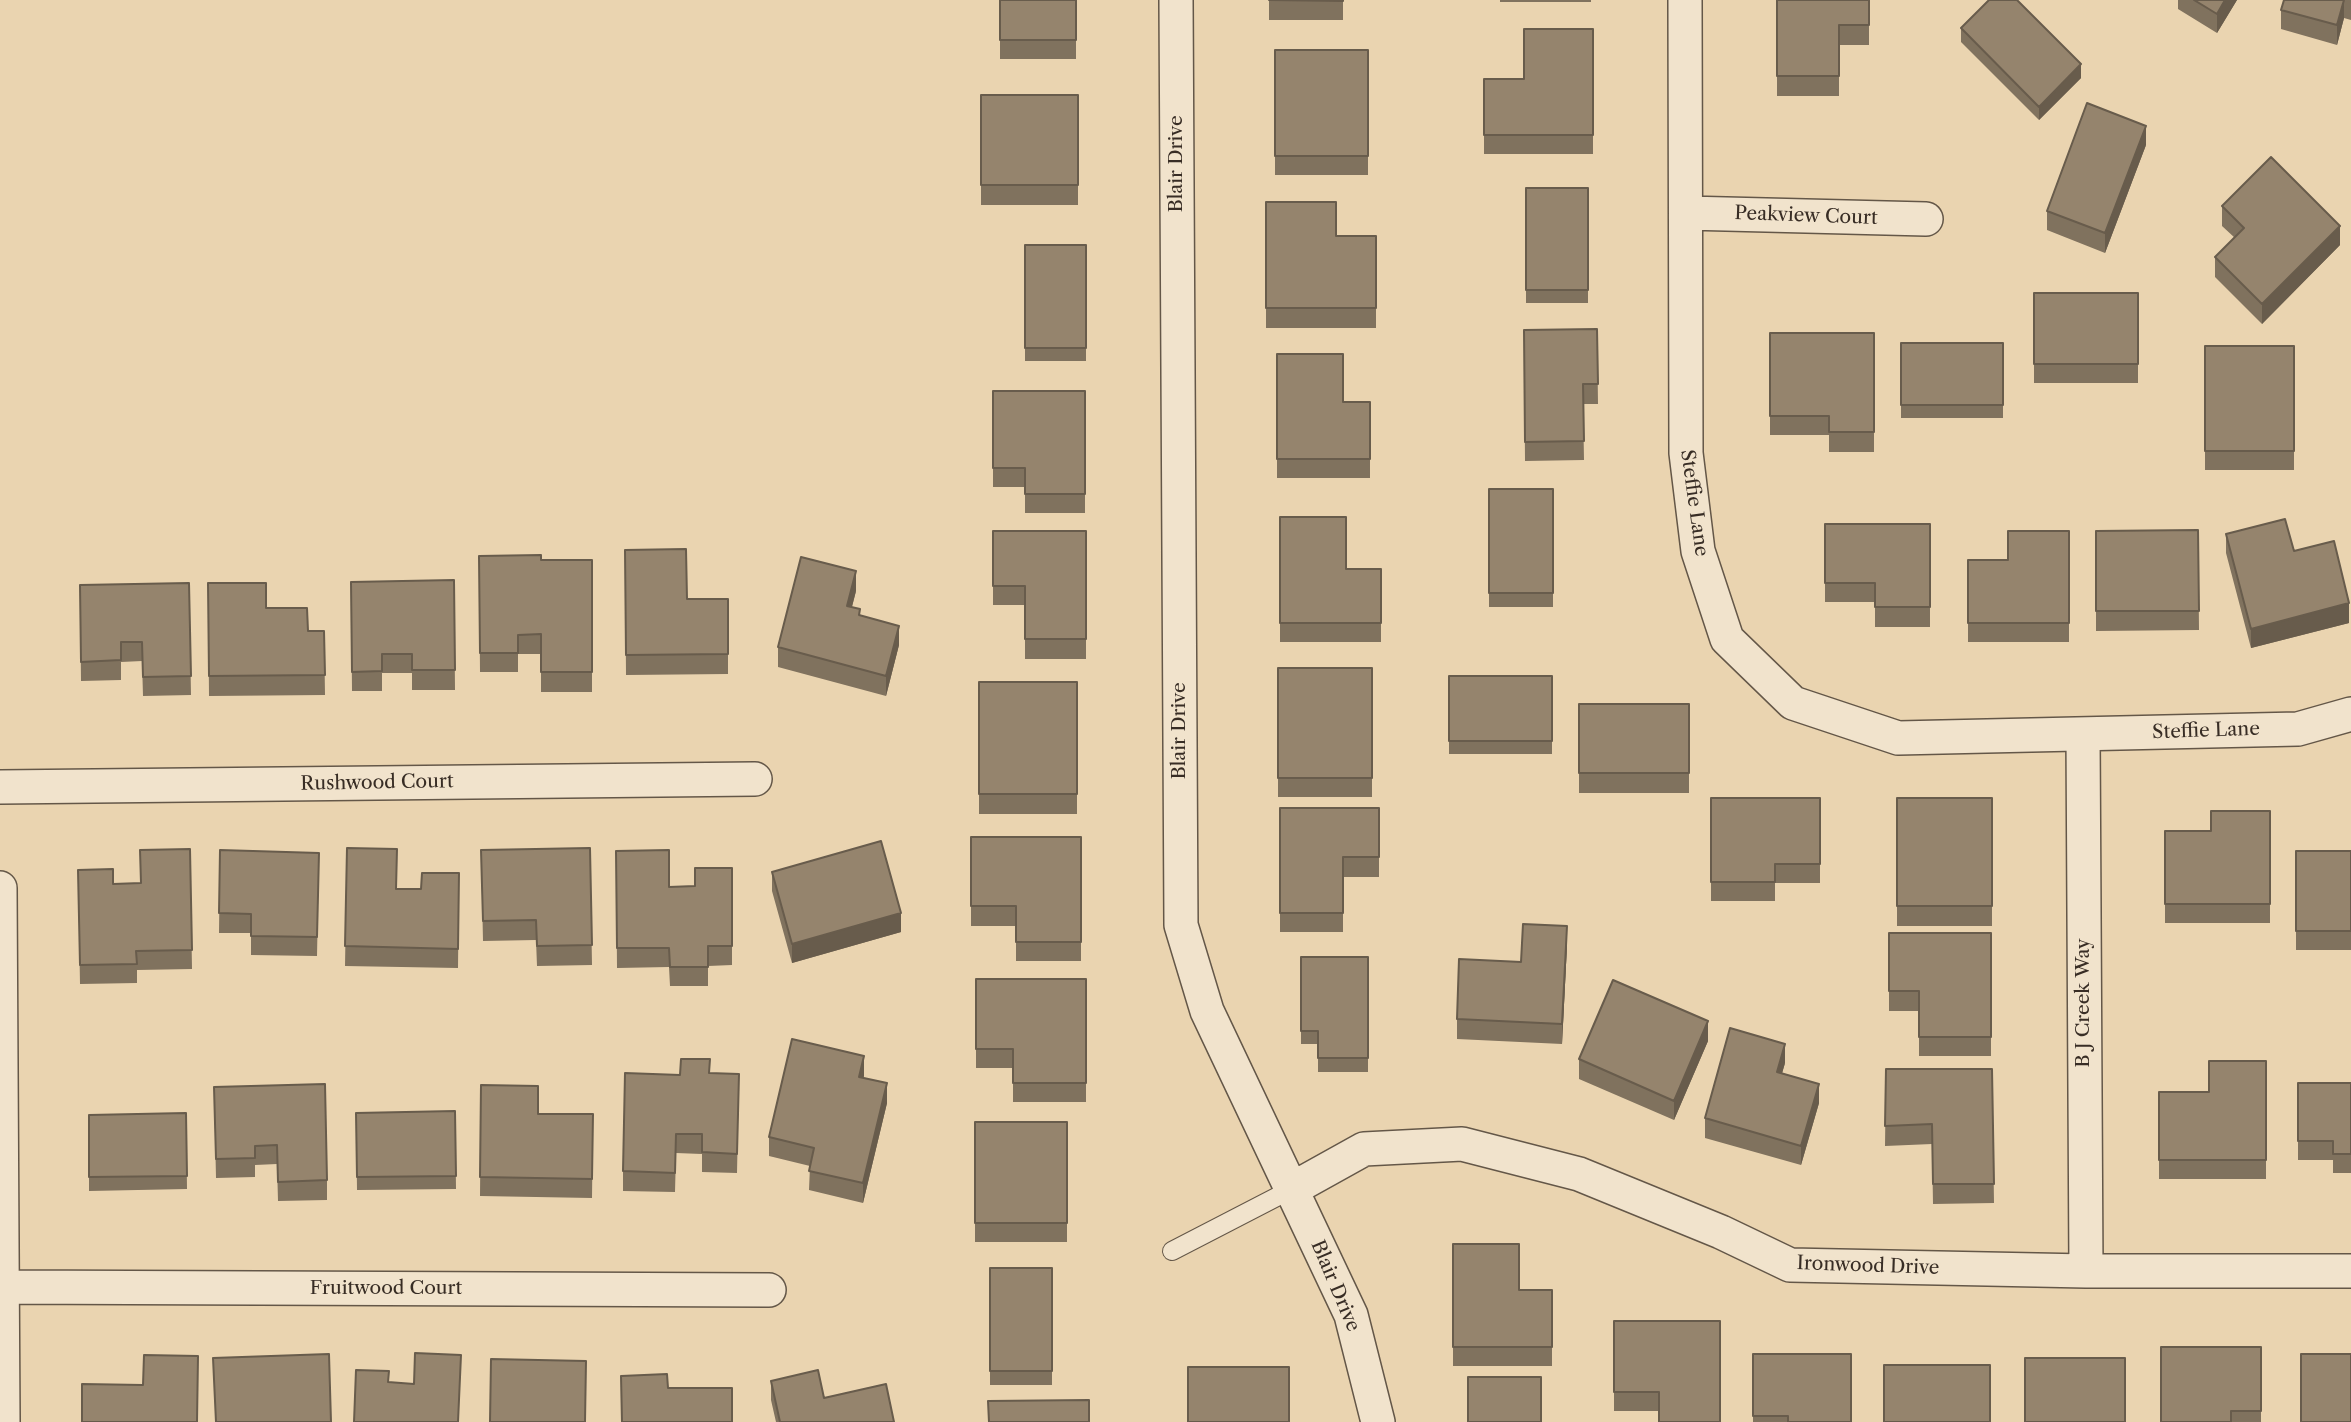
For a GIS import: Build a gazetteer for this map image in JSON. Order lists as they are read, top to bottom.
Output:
{
  "streets": {
    "street": [
      "Blair Drive",
      "Peakview Court",
      "Steffie Lane",
      "Rushwood Court",
      "B J Creek Way",
      "Ironwood Drive",
      "Fruitwood Court"
    ]
  },
  "crossings": [
    ["Blair Drive", "Ironwood Drive"],
    ["Peakview Court", "Steffie Lane"],
    ["Steffie Lane", "B J Creek Way"],
    ["B J Creek Way", "Ironwood Drive"]
  ]
}
